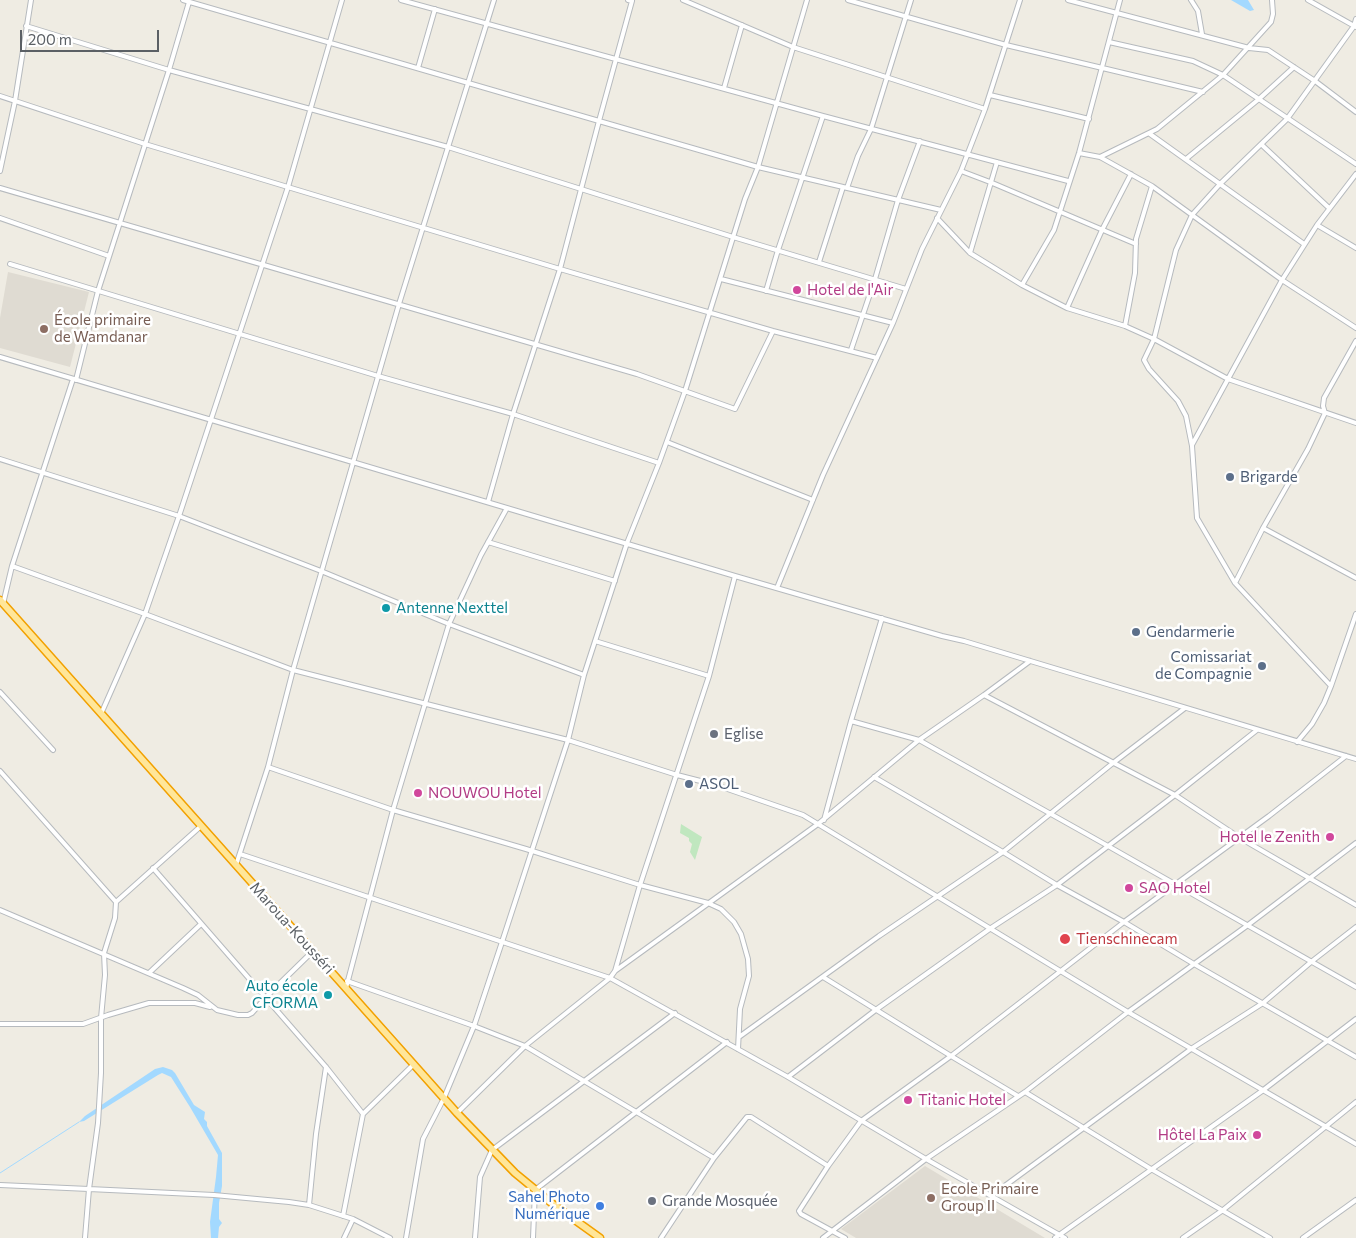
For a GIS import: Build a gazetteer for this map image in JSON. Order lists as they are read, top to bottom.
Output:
{
  "streets": {
    "highway": ["Maroua-Kousséri"]
  },
  "places": [
    "Hotel de l'Air",
    "École primaire de Wamdanar",
    "Brigarde",
    "Antenne Nexttel",
    "Gendarmerie",
    "Comissariat de Compagnie",
    "Eglise",
    "ASOL",
    "NOUWOU Hotel",
    "Hotel le Zenith",
    "SAO Hotel",
    "Tienschinecam",
    "Auto école CFORMA",
    "Titanic Hotel",
    "Hôtel La Paix",
    "Ecole Primaire Group II",
    "Grande Mosquée",
    "Sahel Photo Numérique"
  ],
  "scale_bar": "200 m"
}
